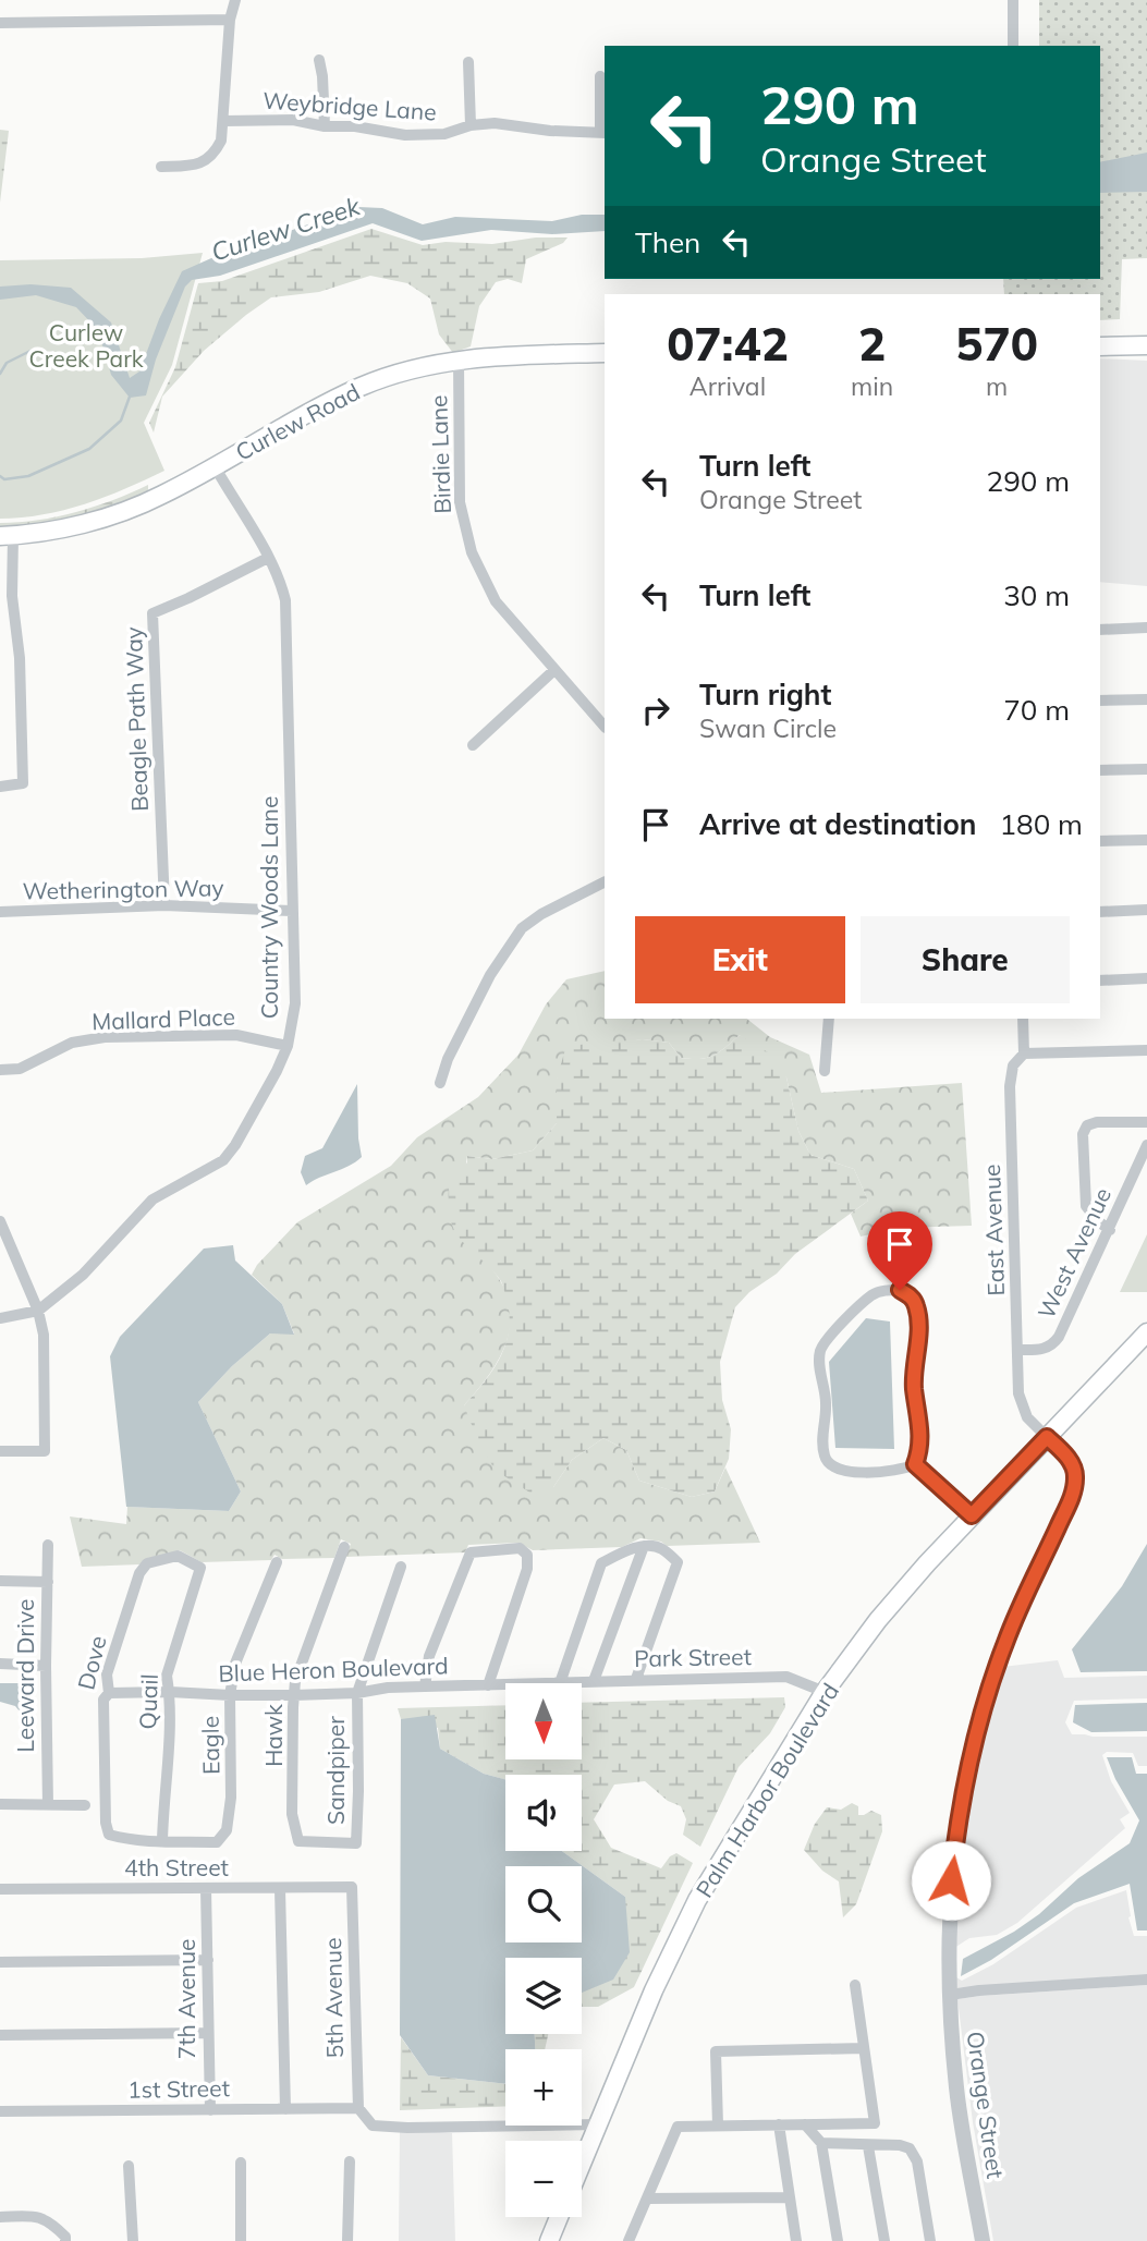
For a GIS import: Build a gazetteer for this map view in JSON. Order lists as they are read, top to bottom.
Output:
{
  "streets": {
    "main road": ["Curlew Road", "Palm Harbor Boulevard"],
    "street": [
      "Weybridge Lane",
      "Birdie Lane",
      "Beagle Path Way",
      "Wetherington Way",
      "Country Woods Lane",
      "Mallard Place",
      "East Avenue",
      "West Avenue",
      "Park Street",
      "Dove",
      "Blue Heron Boulevard",
      "Leeward Drive",
      "Quail",
      "Hawk",
      "Eagle",
      "Sandpiper",
      "4th Street",
      "5th Avenue",
      "7th Avenue",
      "1st Street",
      "Orange Street"
    ]
  },
  "crossings": [
    ["Curlew Road", "Birdie Lane"],
    ["Curlew Road", "Country Woods Lane"],
    ["Beagle Path Way", "Wetherington Way"],
    ["Beagle Path Way", "Country Woods Lane"],
    ["Wetherington Way", "Country Woods Lane"],
    ["Country Woods Lane", "Mallard Place"],
    ["East Avenue", "West Avenue"],
    ["East Avenue", "Palm Harbor Boulevard"],
    ["East Avenue", "Orange Street"],
    ["Park Street", "Palm Harbor Boulevard"],
    ["Dove", "Blue Heron Boulevard"],
    ["Dove", "Quail"],
    ["Dove", "Eagle"],
    ["Blue Heron Boulevard", "Quail"],
    ["Blue Heron Boulevard", "Hawk"],
    ["Blue Heron Boulevard", "Eagle"],
    ["Blue Heron Boulevard", "Sandpiper"],
    ["Quail", "Eagle"],
    ["Hawk", "Sandpiper"],
    ["Palm Harbor Boulevard", "Orange Street"],
    ["4th Street", "5th Avenue"],
    ["4th Street", "7th Avenue"],
    ["5th Avenue", "1st Street"],
    ["7th Avenue", "1st Street"]
  ],
  "water": ["Curlew Creek"],
  "parks": ["Curlew Creek Park"],
  "north": "bottom",
  "page": {
    "turn": ["290 m", "Orange Street"],
    "then": "Then",
    "eta": [
      "07:42",
      "Arrival",
      "2",
      "min",
      "570",
      "m"
    ],
    "list": [
      {
        "name": "Turn left",
        "note": "Orange Street",
        "value": "290 m"
      },
      {
        "name": "Turn left",
        "value": "30 m"
      },
      {
        "name": "Turn right",
        "note": "Swan Circle",
        "value": "70 m"
      },
      {
        "name": "Arrive at destination",
        "value": "180 m"
      }
    ],
    "buttons": ["Exit", "Share"],
    "map_buttons": ["+", "−"]
  }
}
